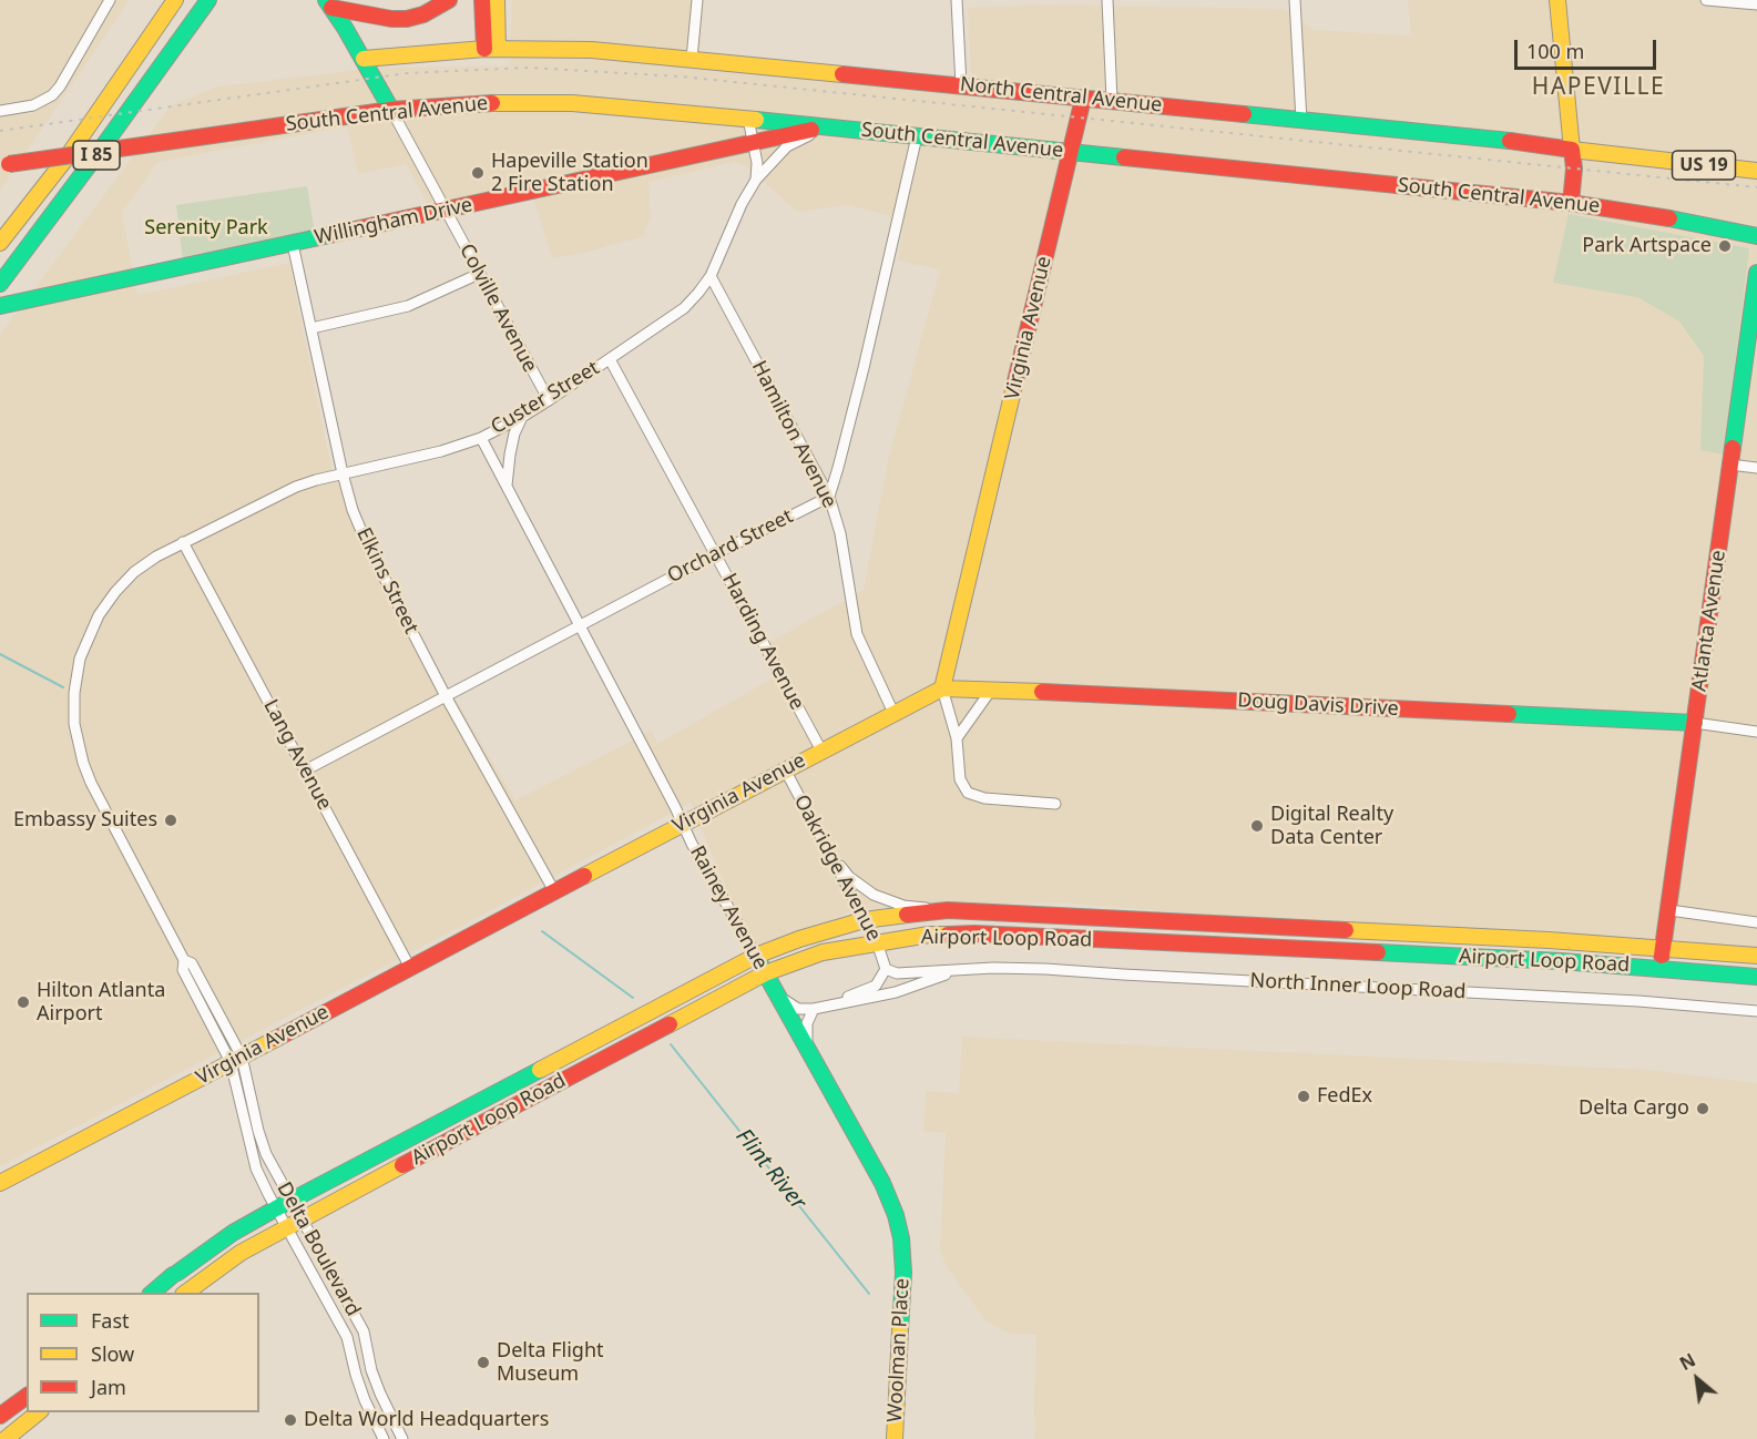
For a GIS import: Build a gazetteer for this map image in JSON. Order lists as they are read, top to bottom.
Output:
{
  "streets": {
    "main road": [
      "North Central Avenue",
      "South Central Avenue",
      "I 85",
      "US 19",
      "Willingham Drive",
      "Virginia Avenue",
      "Atlanta Avenue",
      "Doug Davis Drive",
      "Rainey Avenue",
      "Airport Loop Road",
      "Woolman Place"
    ],
    "street": [
      "Colville Avenue",
      "Custer Street",
      "Hamilton Avenue",
      "Orchard Street",
      "Elkins Street",
      "Harding Avenue",
      "Lang Avenue",
      "Oakridge Avenue",
      "North Inner Loop Road",
      "Delta Boulevard"
    ]
  },
  "crossings": [
    ["North Central Avenue", "Virginia Avenue"],
    ["South Central Avenue", "Willingham Drive"],
    ["South Central Avenue", "Colville Avenue"],
    ["South Central Avenue", "Virginia Avenue"],
    ["South Central Avenue", "Custer Street"],
    ["Willingham Drive", "Colville Avenue"],
    ["Willingham Drive", "Custer Street"],
    ["Willingham Drive", "Elkins Street"],
    ["Colville Avenue", "Custer Street"],
    ["Virginia Avenue", "Custer Street"],
    ["Virginia Avenue", "Hamilton Avenue"],
    ["Virginia Avenue", "Elkins Street"],
    ["Virginia Avenue", "Harding Avenue"],
    ["Virginia Avenue", "Doug Davis Drive"],
    ["Virginia Avenue", "Lang Avenue"],
    ["Virginia Avenue", "Oakridge Avenue"],
    ["Virginia Avenue", "Rainey Avenue"],
    ["Virginia Avenue", "Delta Boulevard"],
    ["Custer Street", "Hamilton Avenue"],
    ["Custer Street", "Elkins Street"],
    ["Custer Street", "Harding Avenue"],
    ["Custer Street", "Lang Avenue"],
    ["Custer Street", "Rainey Avenue"],
    ["Custer Street", "Delta Boulevard"],
    ["Hamilton Avenue", "Orchard Street"],
    ["Orchard Street", "Elkins Street"],
    ["Orchard Street", "Harding Avenue"],
    ["Orchard Street", "Lang Avenue"],
    ["Orchard Street", "Rainey Avenue"],
    ["Atlanta Avenue", "Doug Davis Drive"],
    ["Atlanta Avenue", "Airport Loop Road"],
    ["Oakridge Avenue", "Airport Loop Road"],
    ["Oakridge Avenue", "North Inner Loop Road"],
    ["Rainey Avenue", "Airport Loop Road"],
    ["Rainey Avenue", "North Inner Loop Road"],
    ["Rainey Avenue", "Woolman Place"],
    ["Airport Loop Road", "Delta Boulevard"]
  ],
  "districts": ["HAPEVILLE"],
  "water": ["Flint River"],
  "parks": ["Serenity Park"],
  "places": [
    "Hapeville Station 2 Fire Station",
    "Park Artspace",
    "Embassy Suites",
    "Digital Realty Data Center",
    "Hilton Atlanta Airport",
    "FedEx",
    "Delta Cargo",
    "Delta Flight Museum",
    "Delta World Headquarters"
  ],
  "legend": ["Fast", "Slow", "Jam"],
  "scale_bar": "100 m",
  "north": "top left"
}
